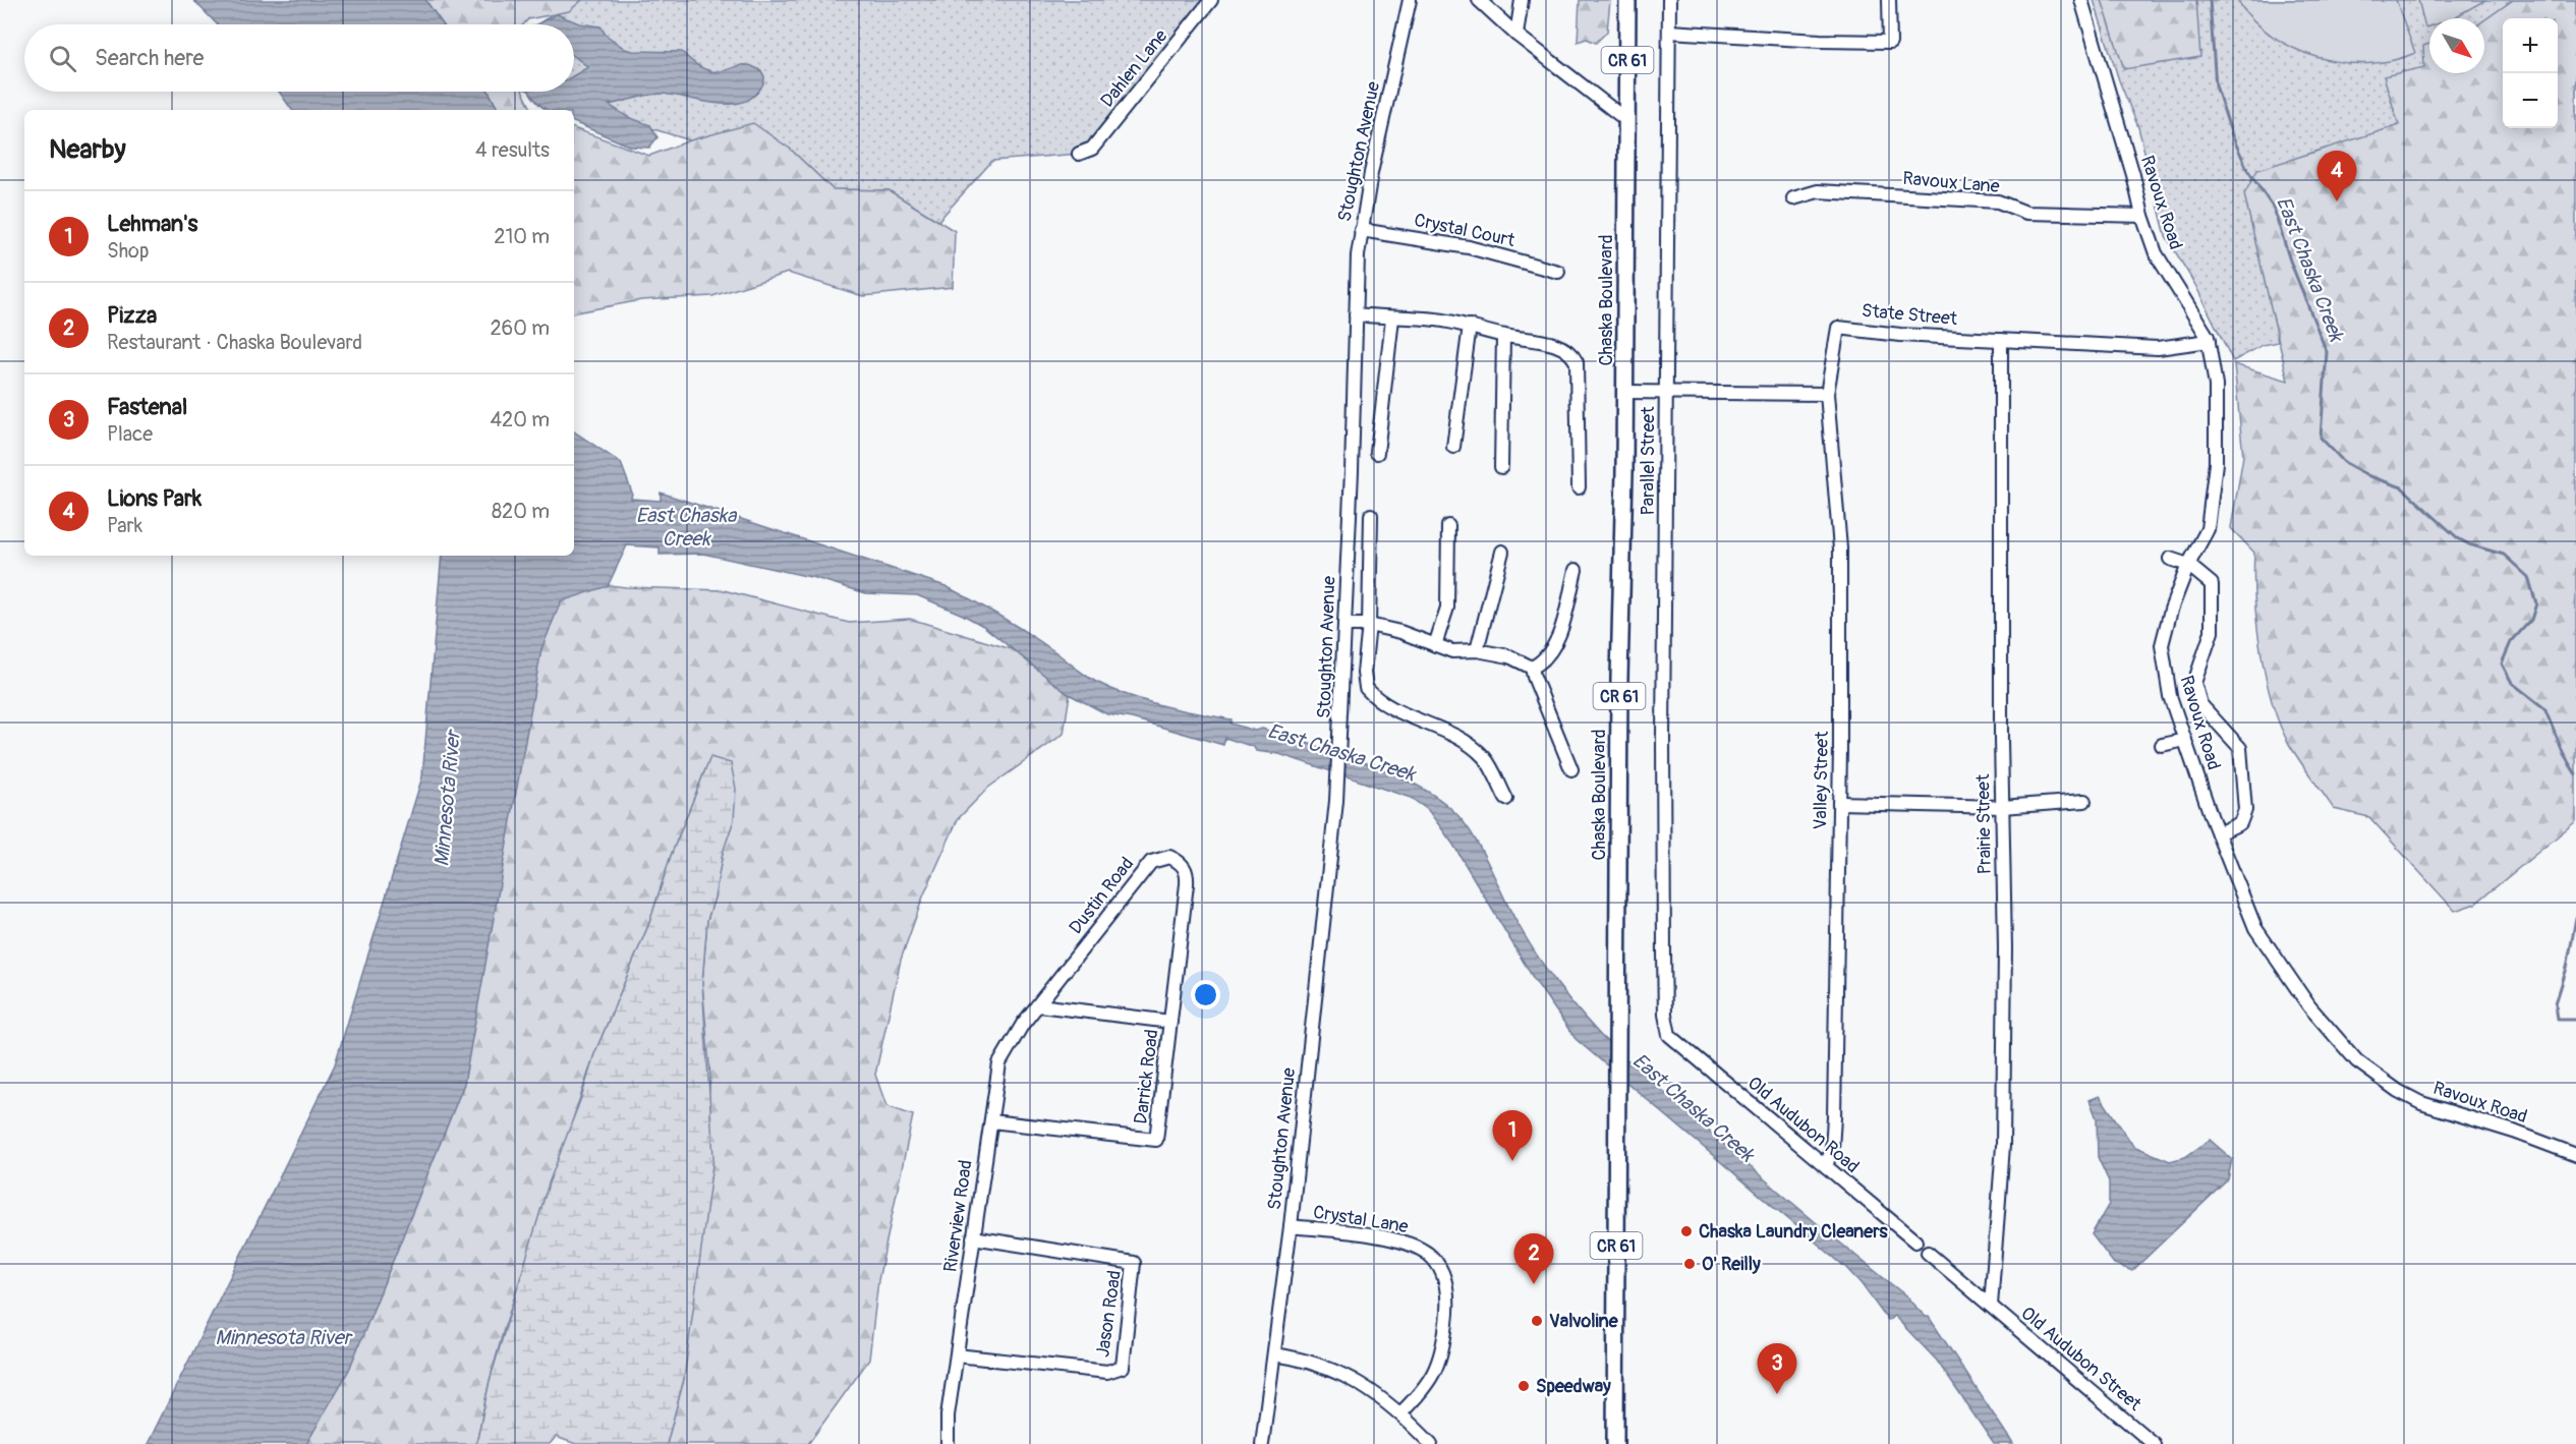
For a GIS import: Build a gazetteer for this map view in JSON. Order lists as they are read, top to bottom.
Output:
{
  "streets": {
    "main road": ["CR 61", "Chaska Boulevard"],
    "street": [
      "Dahlen Lane",
      "Stoughton Avenue",
      "Ravoux Lane",
      "Ravoux Road",
      "Crystal Court",
      "State Street",
      "Parallel Street",
      "Valley Street",
      "Prairie Street",
      "Dustin Road",
      "Darrick Road",
      "Old Audubon Road",
      "Riverview Road",
      "Crystal Lane",
      "Jason Road",
      "Old Audubon Street"
    ]
  },
  "crossings": [
    ["Stoughton Avenue", "Crystal Court"],
    ["Stoughton Avenue", "Crystal Lane"],
    ["Ravoux Lane", "Ravoux Road"],
    ["Ravoux Road", "State Street"],
    ["State Street", "Valley Street"],
    ["State Street", "Prairie Street"],
    ["Parallel Street", "Old Audubon Road"],
    ["Valley Street", "Old Audubon Road"],
    ["Prairie Street", "Old Audubon Street"],
    ["Dustin Road", "Darrick Road"],
    ["Dustin Road", "Riverview Road"],
    ["Darrick Road", "Riverview Road"],
    ["Riverview Road", "Jason Road"]
  ],
  "water": ["East Chaska Creek", "Minnesota River"],
  "places": [
    "Chaska Laundry Cleaners",
    "O' Reilly",
    "Valvoline",
    "Speedway"
  ],
  "north": "bottom right",
  "page": {
    "map_buttons": ["+", "−"],
    "search": "Search here",
    "heading": ["Nearby", "4 results"],
    "pins": [
      "4",
      "1",
      "2",
      "3"
    ],
    "list": [
      {
        "mark": "1",
        "name": "Lehman's",
        "note": "Shop",
        "value": "210 m"
      },
      {
        "mark": "2",
        "name": "Pizza",
        "note": "Restaurant · Chaska Boulevard",
        "value": "260 m"
      },
      {
        "mark": "3",
        "name": "Fastenal",
        "note": "Place",
        "value": "420 m"
      },
      {
        "mark": "4",
        "name": "Lions Park",
        "note": "Park",
        "value": "820 m"
      }
    ]
  }
}
